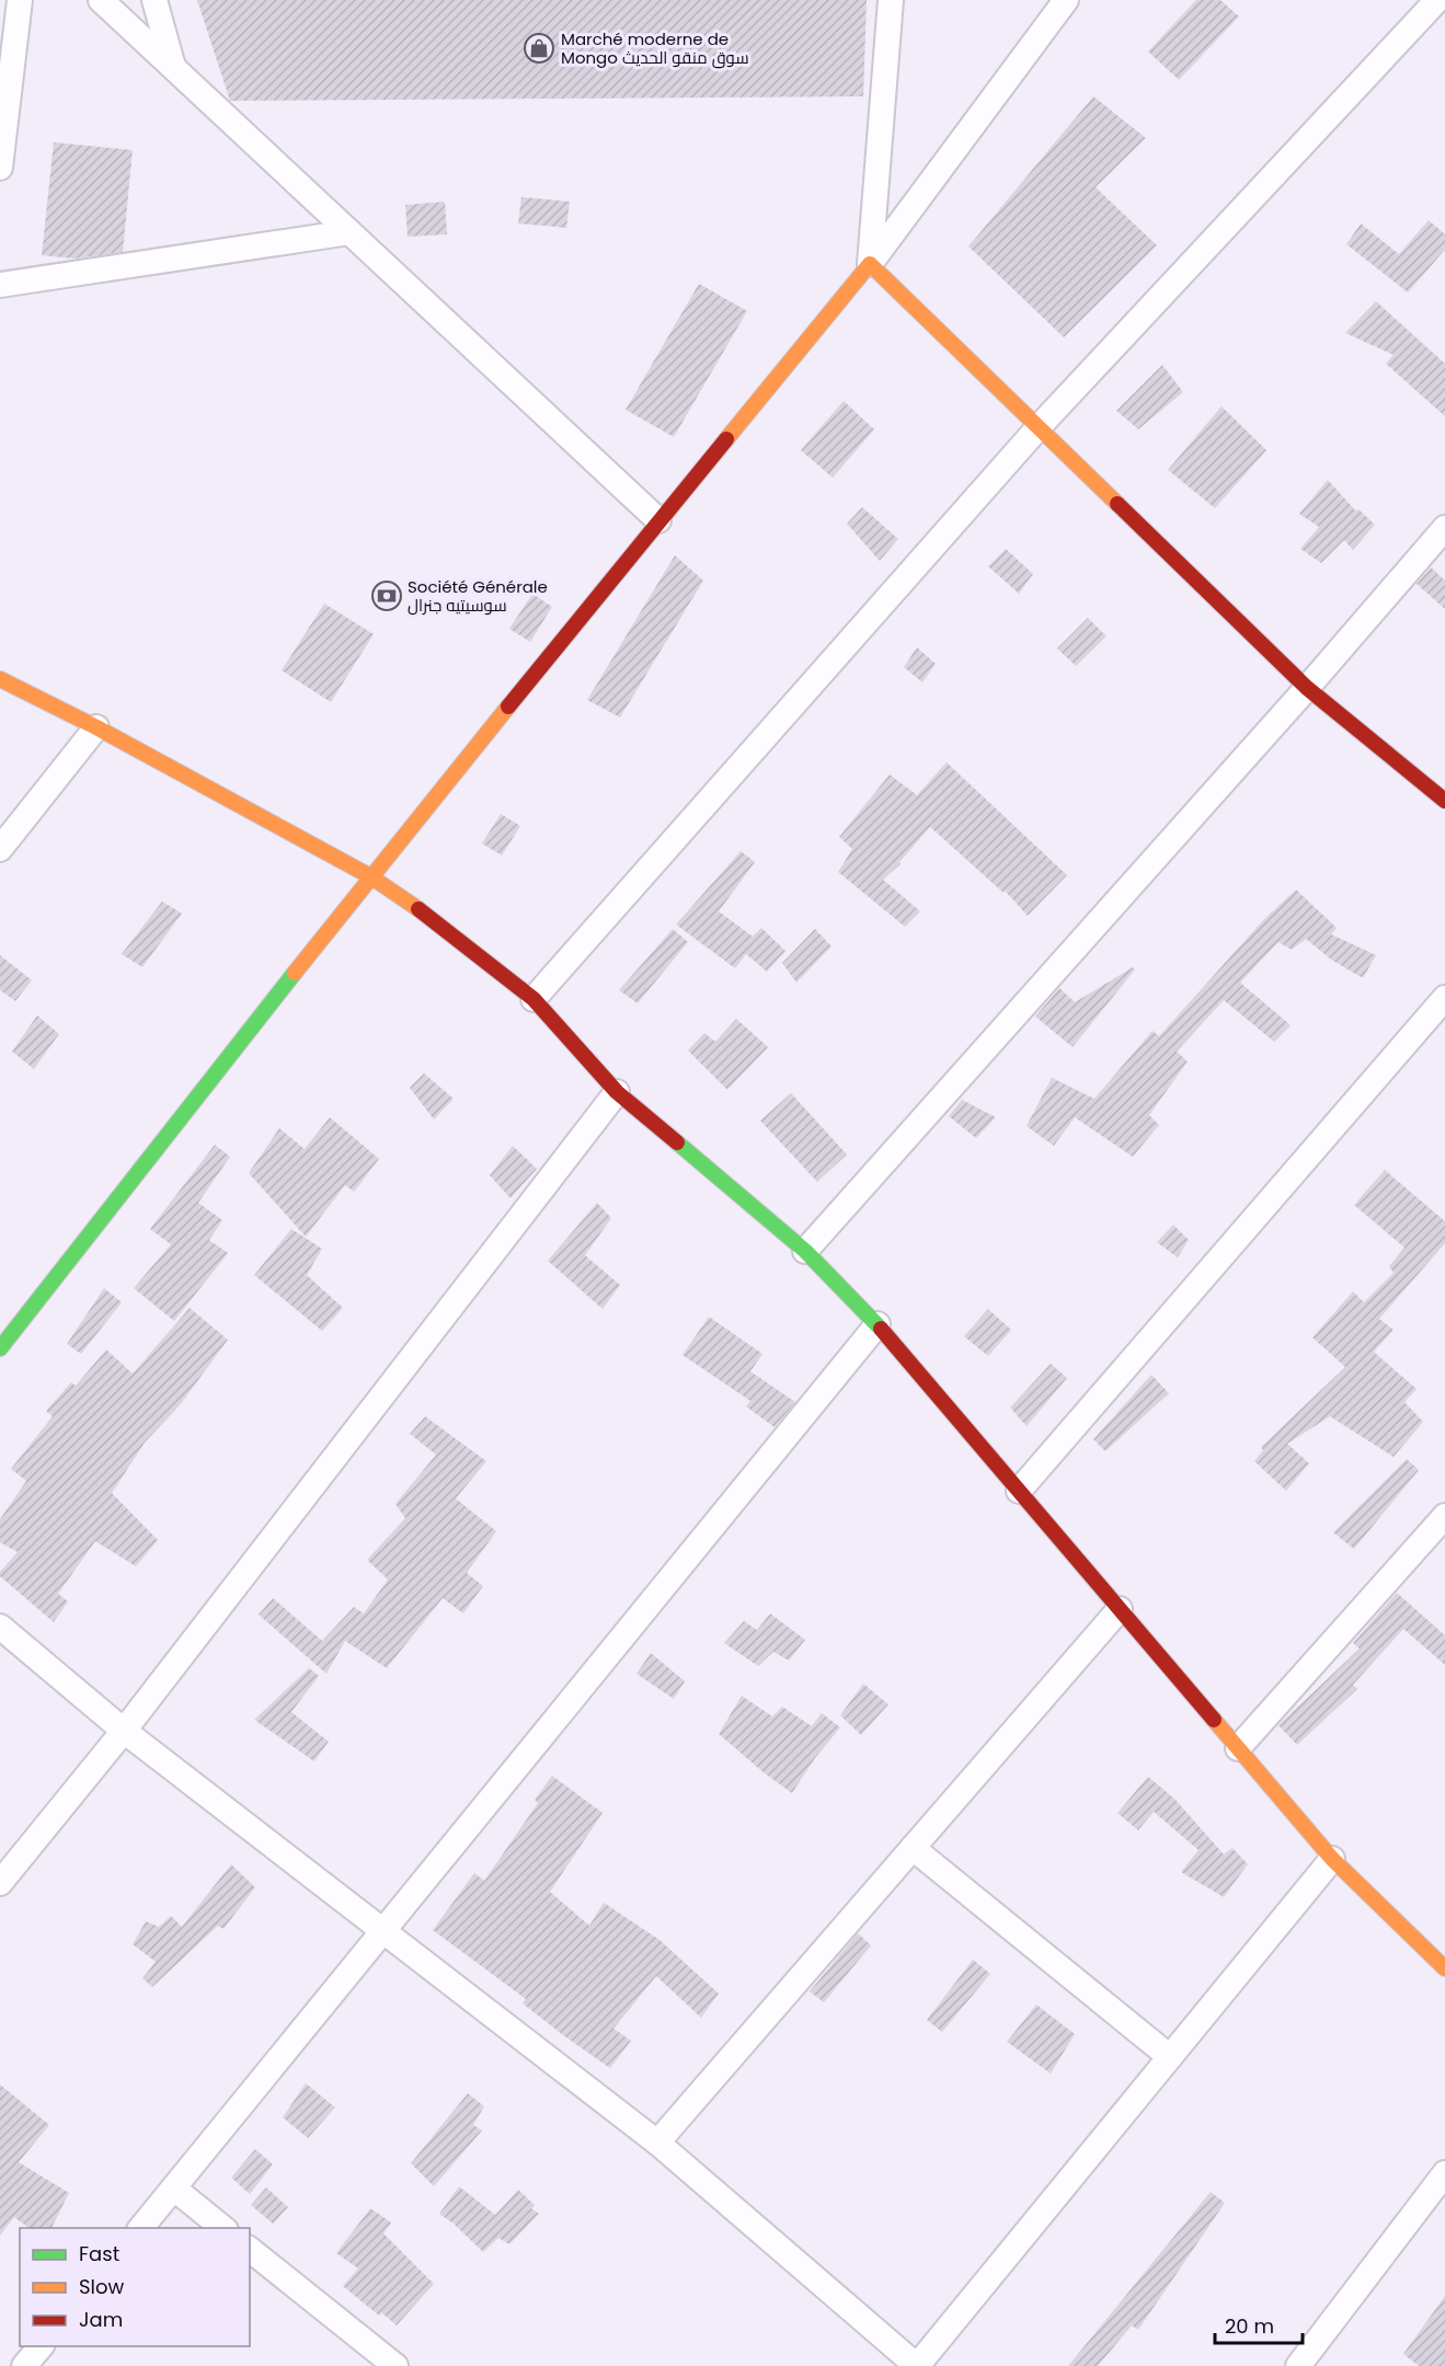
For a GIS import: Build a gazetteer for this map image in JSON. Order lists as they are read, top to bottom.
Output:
{
  "places": {
    "shop": ["Marché moderne de Mongo سوق منقو الحديث"],
    "bank": ["Société Générale سوسيتيه جنرال"]
  },
  "legend": ["Fast", "Slow", "Jam"],
  "scale_bar": "20 m"
}
